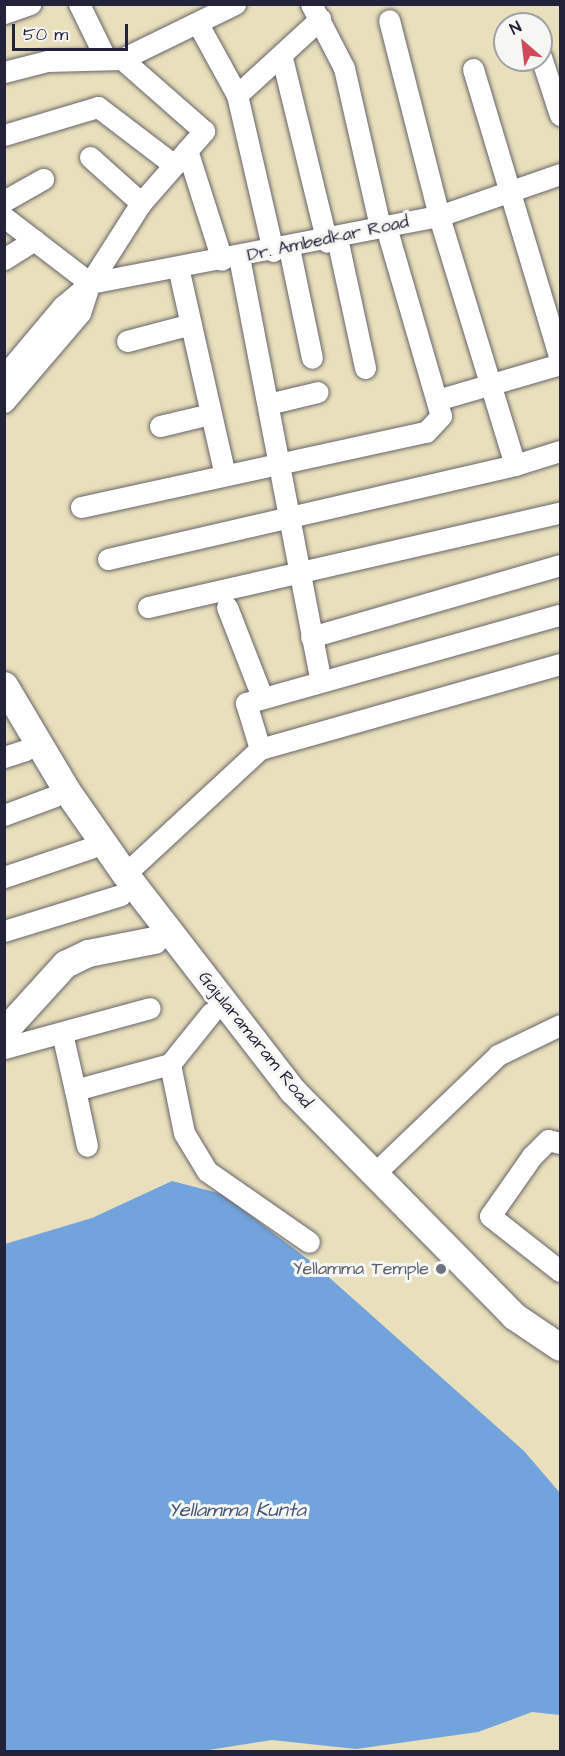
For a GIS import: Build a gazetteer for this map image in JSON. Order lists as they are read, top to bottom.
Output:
{
  "streets": {
    "main road": ["Gajularamaram Road"],
    "street": ["Dr. Ambedkar Road"]
  },
  "water": ["Yellamma Kunta"],
  "places": ["Yellamma Temple"],
  "scale_bar": "50 m",
  "north": "top left"
}
